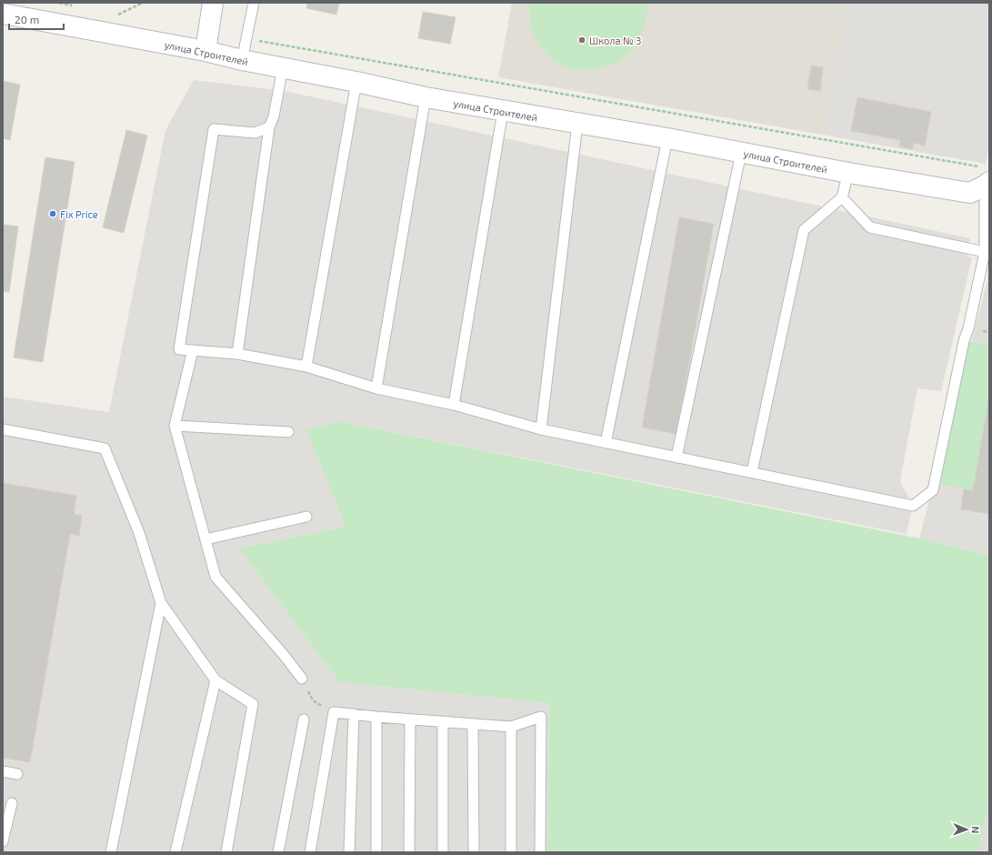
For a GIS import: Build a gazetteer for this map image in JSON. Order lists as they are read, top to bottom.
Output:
{
  "streets": {
    "street": ["улица Строителей"]
  },
  "places": ["Школа № 3", "Fix Price"],
  "scale_bar": "20 m",
  "north": "right"
}
